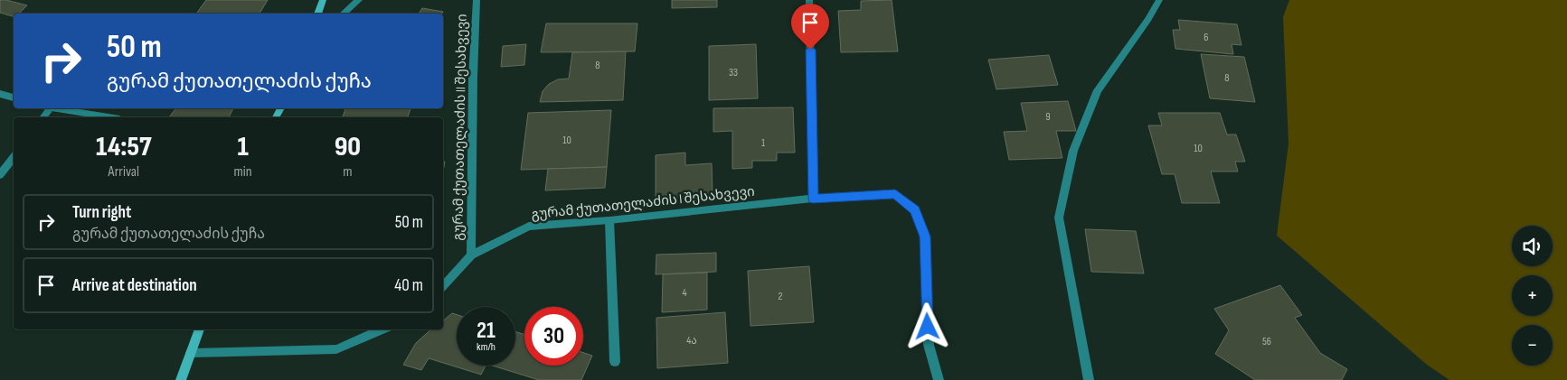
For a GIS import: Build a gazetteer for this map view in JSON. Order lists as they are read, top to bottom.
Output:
{
  "streets": {
    "street": ["გურამ ქუთათელაძის II შესახვევი", "გურამ ქუთათელაძის I შესახვევი"]
  },
  "crossings": [
    ["გურამ ქუთათელაძის II შესახვევი", "გურამ ქუთათელაძის I შესახვევი"]
  ],
  "house_numbers": [
    "6",
    "8",
    "33",
    "8",
    "9",
    "10",
    "1",
    "10",
    "4",
    "2",
    "4ა",
    "56"
  ],
  "page": {
    "turn": ["50 m", "გურამ ქუთათელაძის ქუჩა"],
    "eta": [
      "14:57",
      "Arrival",
      "1",
      "min",
      "90",
      "m"
    ],
    "list": [
      {
        "name": "Turn right",
        "note": "გურამ ქუთათელაძის ქუჩა",
        "value": "50 m"
      },
      {
        "name": "Arrive at destination",
        "value": "40 m"
      }
    ],
    "map_buttons": ["+", "−"],
    "speed": "21 km/h",
    "limit": "30"
  }
}
